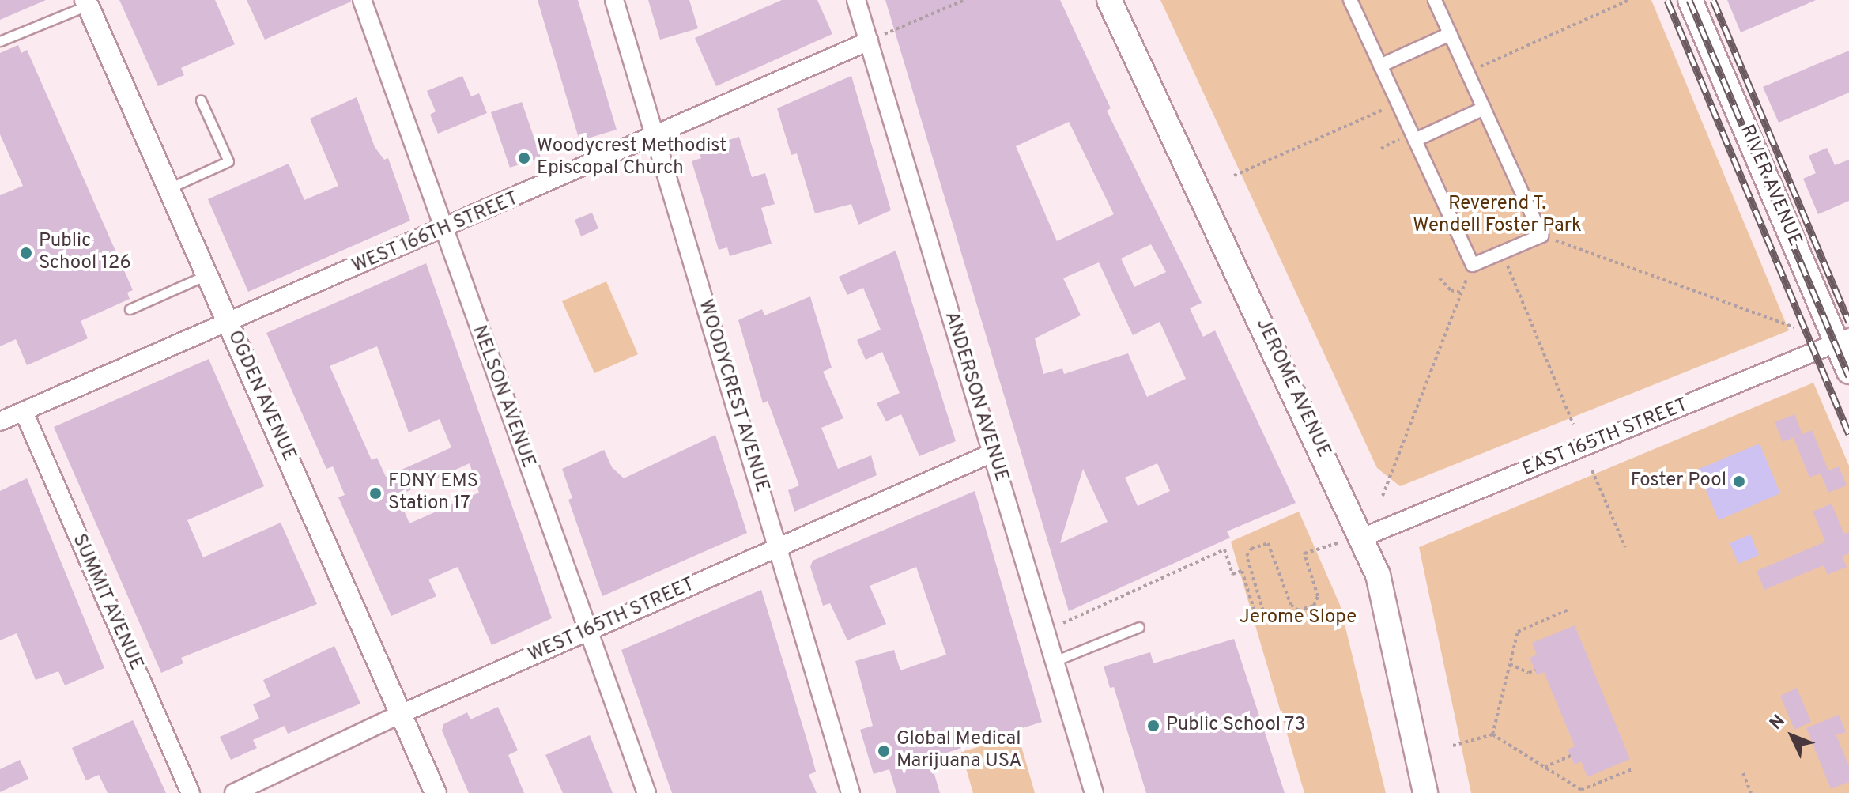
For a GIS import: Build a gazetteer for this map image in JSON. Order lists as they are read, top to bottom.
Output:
{
  "streets": {
    "main road": ["RIVER AVENUE", "JEROME AVENUE"],
    "street": [
      "WEST 166TH STREET",
      "OGDEN AVENUE",
      "WOODYCREST AVENUE",
      "NELSON AVENUE",
      "ANDERSON AVENUE",
      "EAST 165TH STREET",
      "SUMMIT AVENUE",
      "WEST 165TH STREET"
    ]
  },
  "crossings": [
    ["RIVER AVENUE", "EAST 165TH STREET"],
    ["WEST 166TH STREET", "OGDEN AVENUE"],
    ["WEST 166TH STREET", "WOODYCREST AVENUE"],
    ["WEST 166TH STREET", "NELSON AVENUE"],
    ["WEST 166TH STREET", "ANDERSON AVENUE"],
    ["WEST 166TH STREET", "SUMMIT AVENUE"],
    ["JEROME AVENUE", "EAST 165TH STREET"],
    ["OGDEN AVENUE", "WEST 165TH STREET"],
    ["WOODYCREST AVENUE", "WEST 165TH STREET"],
    ["NELSON AVENUE", "WEST 165TH STREET"],
    ["ANDERSON AVENUE", "WEST 165TH STREET"]
  ],
  "parks": ["Reverend T. Wendell Foster Park", "Jerome Slope"],
  "places": [
    "Woodycrest Methodist Episcopal Church",
    "Public School 126",
    "Foster Pool",
    "FDNY EMS Station 17",
    "Public School 73",
    "Global Medical Marijuana USA"
  ],
  "north": "top left"
}
